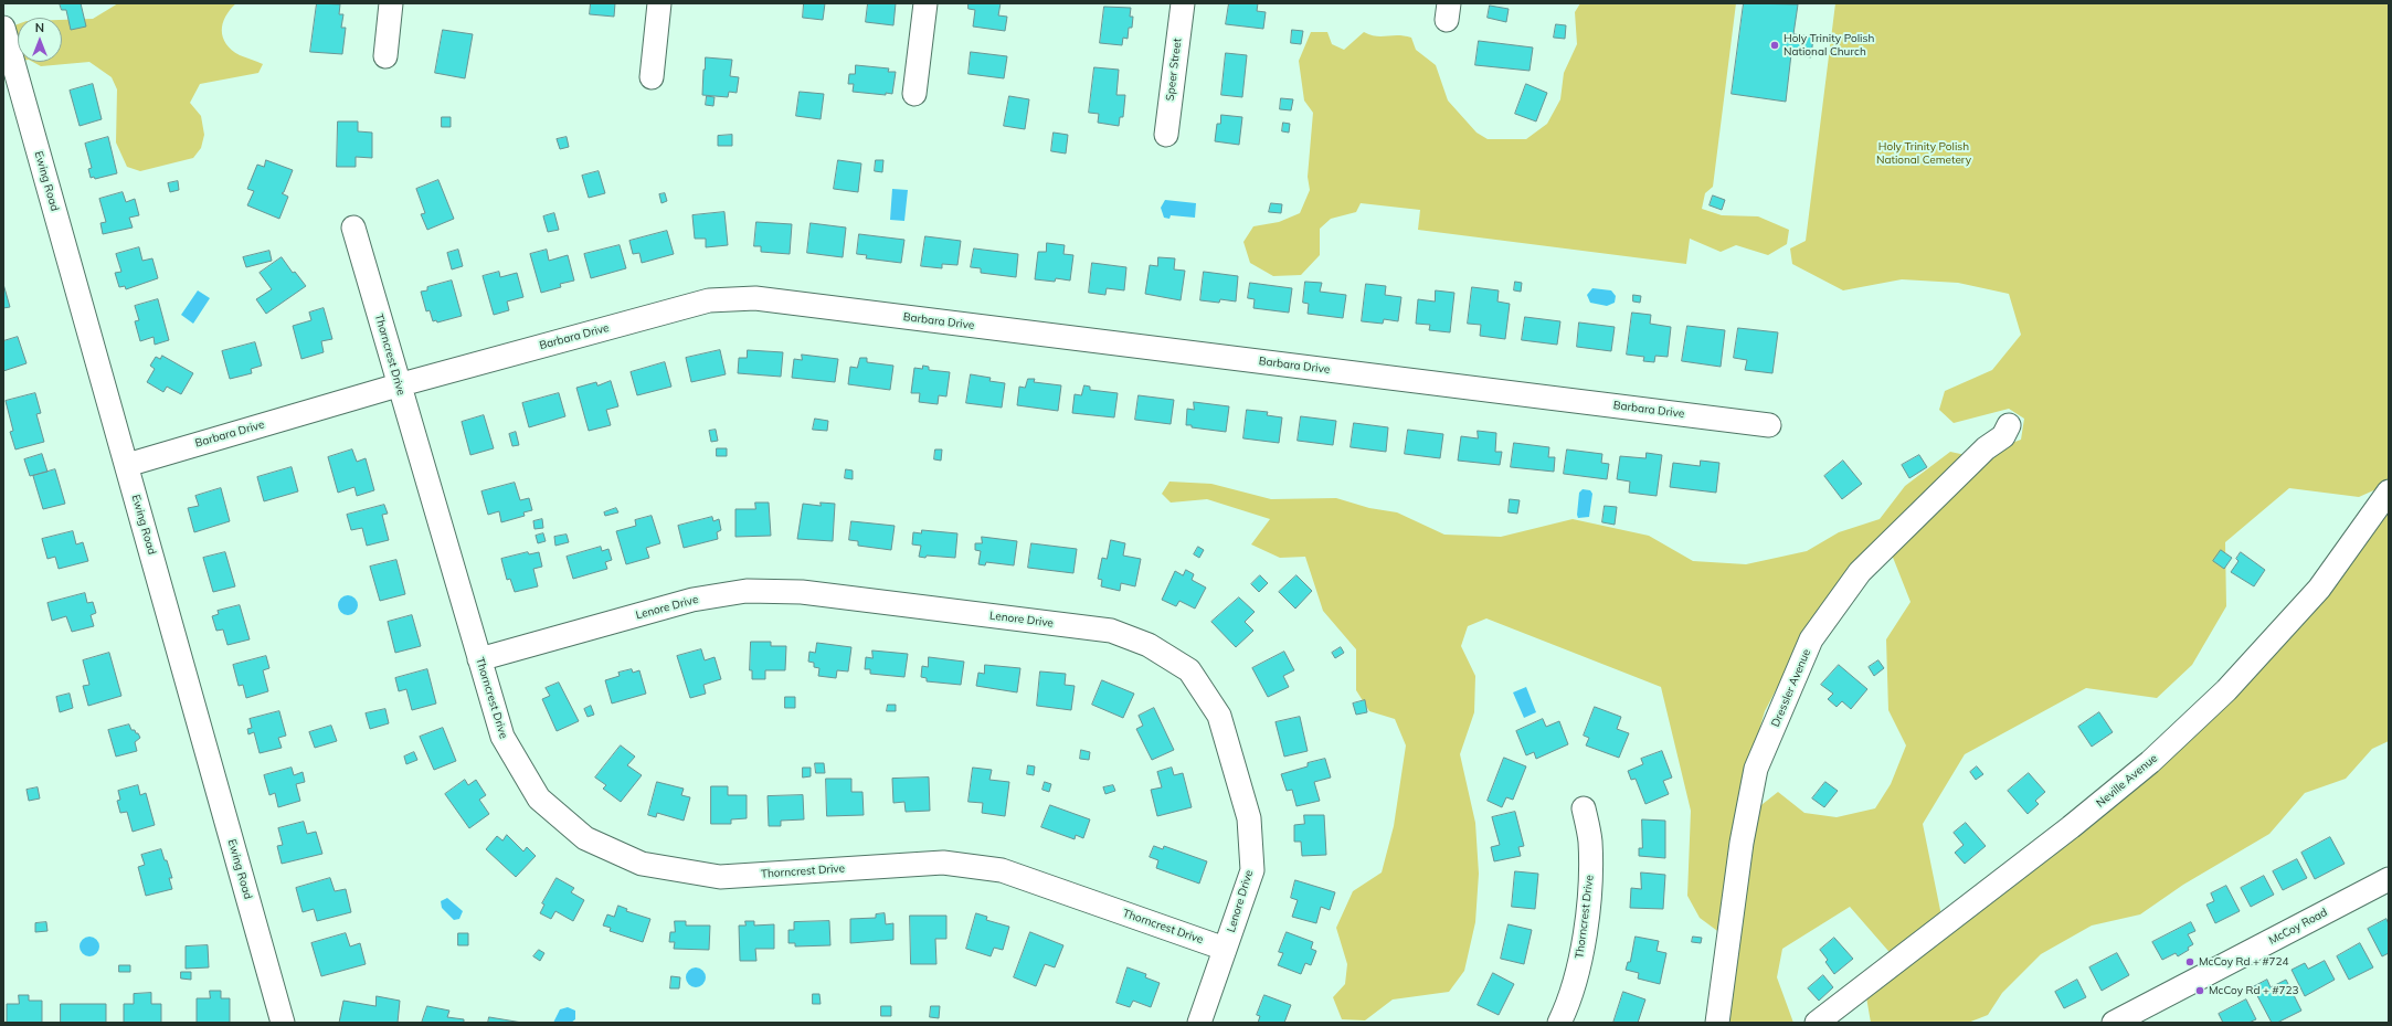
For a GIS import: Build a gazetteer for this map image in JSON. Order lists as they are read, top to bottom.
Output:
{
  "streets": {
    "street": [
      "Speer Street",
      "Ewing Road",
      "Barbara Drive",
      "Thorncrest Drive",
      "Lenore Drive",
      "Dressler Avenue",
      "Neville Avenue",
      "McCoy Road"
    ]
  },
  "crossings": [
    ["Ewing Road", "Barbara Drive"],
    ["Barbara Drive", "Thorncrest Drive"],
    ["Thorncrest Drive", "Lenore Drive"]
  ],
  "parks": ["Holy Trinity Polish National Cemetery"],
  "places": ["Holy Trinity Polish National Church", "McCoy Rd + #724", "McCoy Rd + #723"],
  "north": "top"
}
